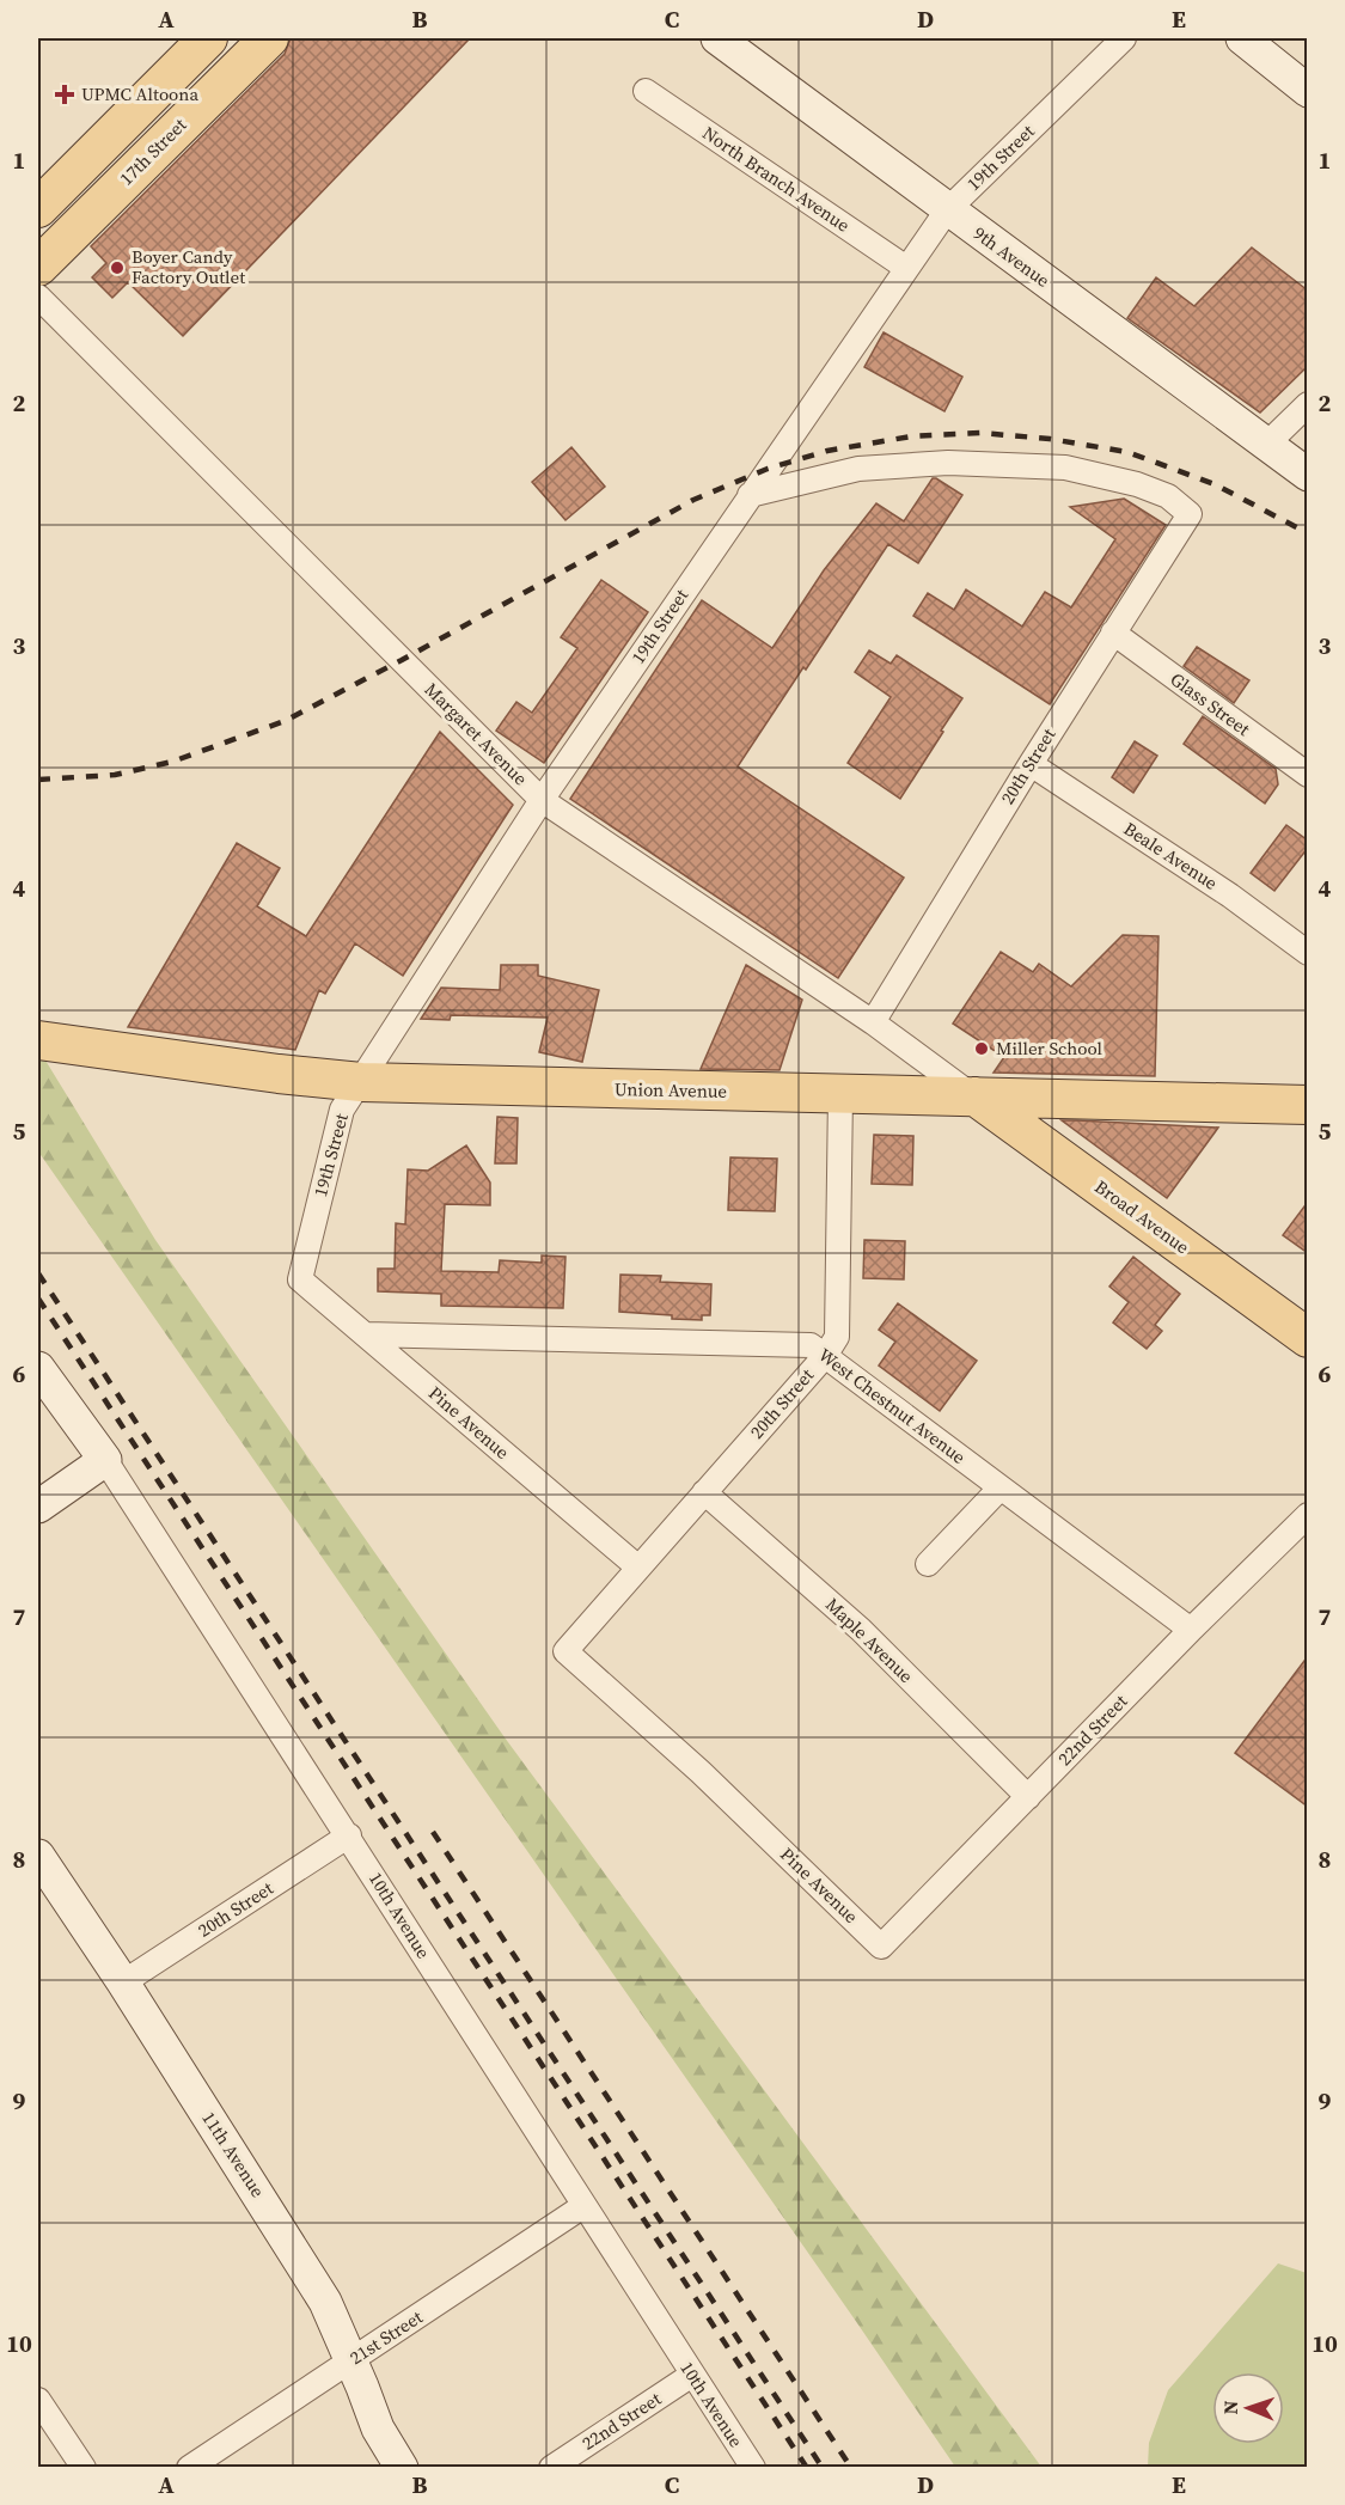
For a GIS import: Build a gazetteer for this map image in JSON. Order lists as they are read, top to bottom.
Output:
{
  "streets": {
    "main road": ["17th Street", "Union Avenue", "Broad Avenue"],
    "street": [
      "19th Street",
      "North Branch Avenue",
      "9th Avenue",
      "Glass Street",
      "Margaret Avenue",
      "20th Street",
      "Beale Avenue",
      "West Chestnut Avenue",
      "Pine Avenue",
      "Maple Avenue",
      "22nd Street",
      "10th Avenue",
      "11th Avenue",
      "21st Street"
    ]
  },
  "crossings": [
    ["19th Street", "North Branch Avenue"],
    ["19th Street", "9th Avenue"],
    ["19th Street", "Margaret Avenue"],
    ["19th Street", "20th Street"],
    ["19th Street", "Union Avenue"],
    ["19th Street", "Pine Avenue"],
    ["Glass Street", "20th Street"],
    ["Margaret Avenue", "20th Street"],
    ["Margaret Avenue", "Union Avenue"],
    ["Margaret Avenue", "Broad Avenue"],
    ["20th Street", "Beale Avenue"],
    ["20th Street", "Union Avenue"],
    ["20th Street", "West Chestnut Avenue"],
    ["20th Street", "Pine Avenue"],
    ["20th Street", "Maple Avenue"],
    ["20th Street", "10th Avenue"],
    ["20th Street", "11th Avenue"],
    ["Union Avenue", "Broad Avenue"],
    ["West Chestnut Avenue", "Pine Avenue"],
    ["West Chestnut Avenue", "22nd Street"],
    ["Pine Avenue", "22nd Street"],
    ["Maple Avenue", "22nd Street"],
    ["22nd Street", "10th Avenue"],
    ["10th Avenue", "21st Street"],
    ["11th Avenue", "21st Street"]
  ],
  "places": {
    "health": ["UPMC Altoona"],
    "other": ["Boyer Candy Factory Outlet", "Miller School"]
  },
  "north": "left",
  "grid": {
    "columns": [
      "A",
      "B",
      "C",
      "D",
      "E"
    ],
    "rows": [
      "1",
      "2",
      "3",
      "4",
      "5",
      "6",
      "7",
      "8",
      "9",
      "10"
    ]
  }
}
